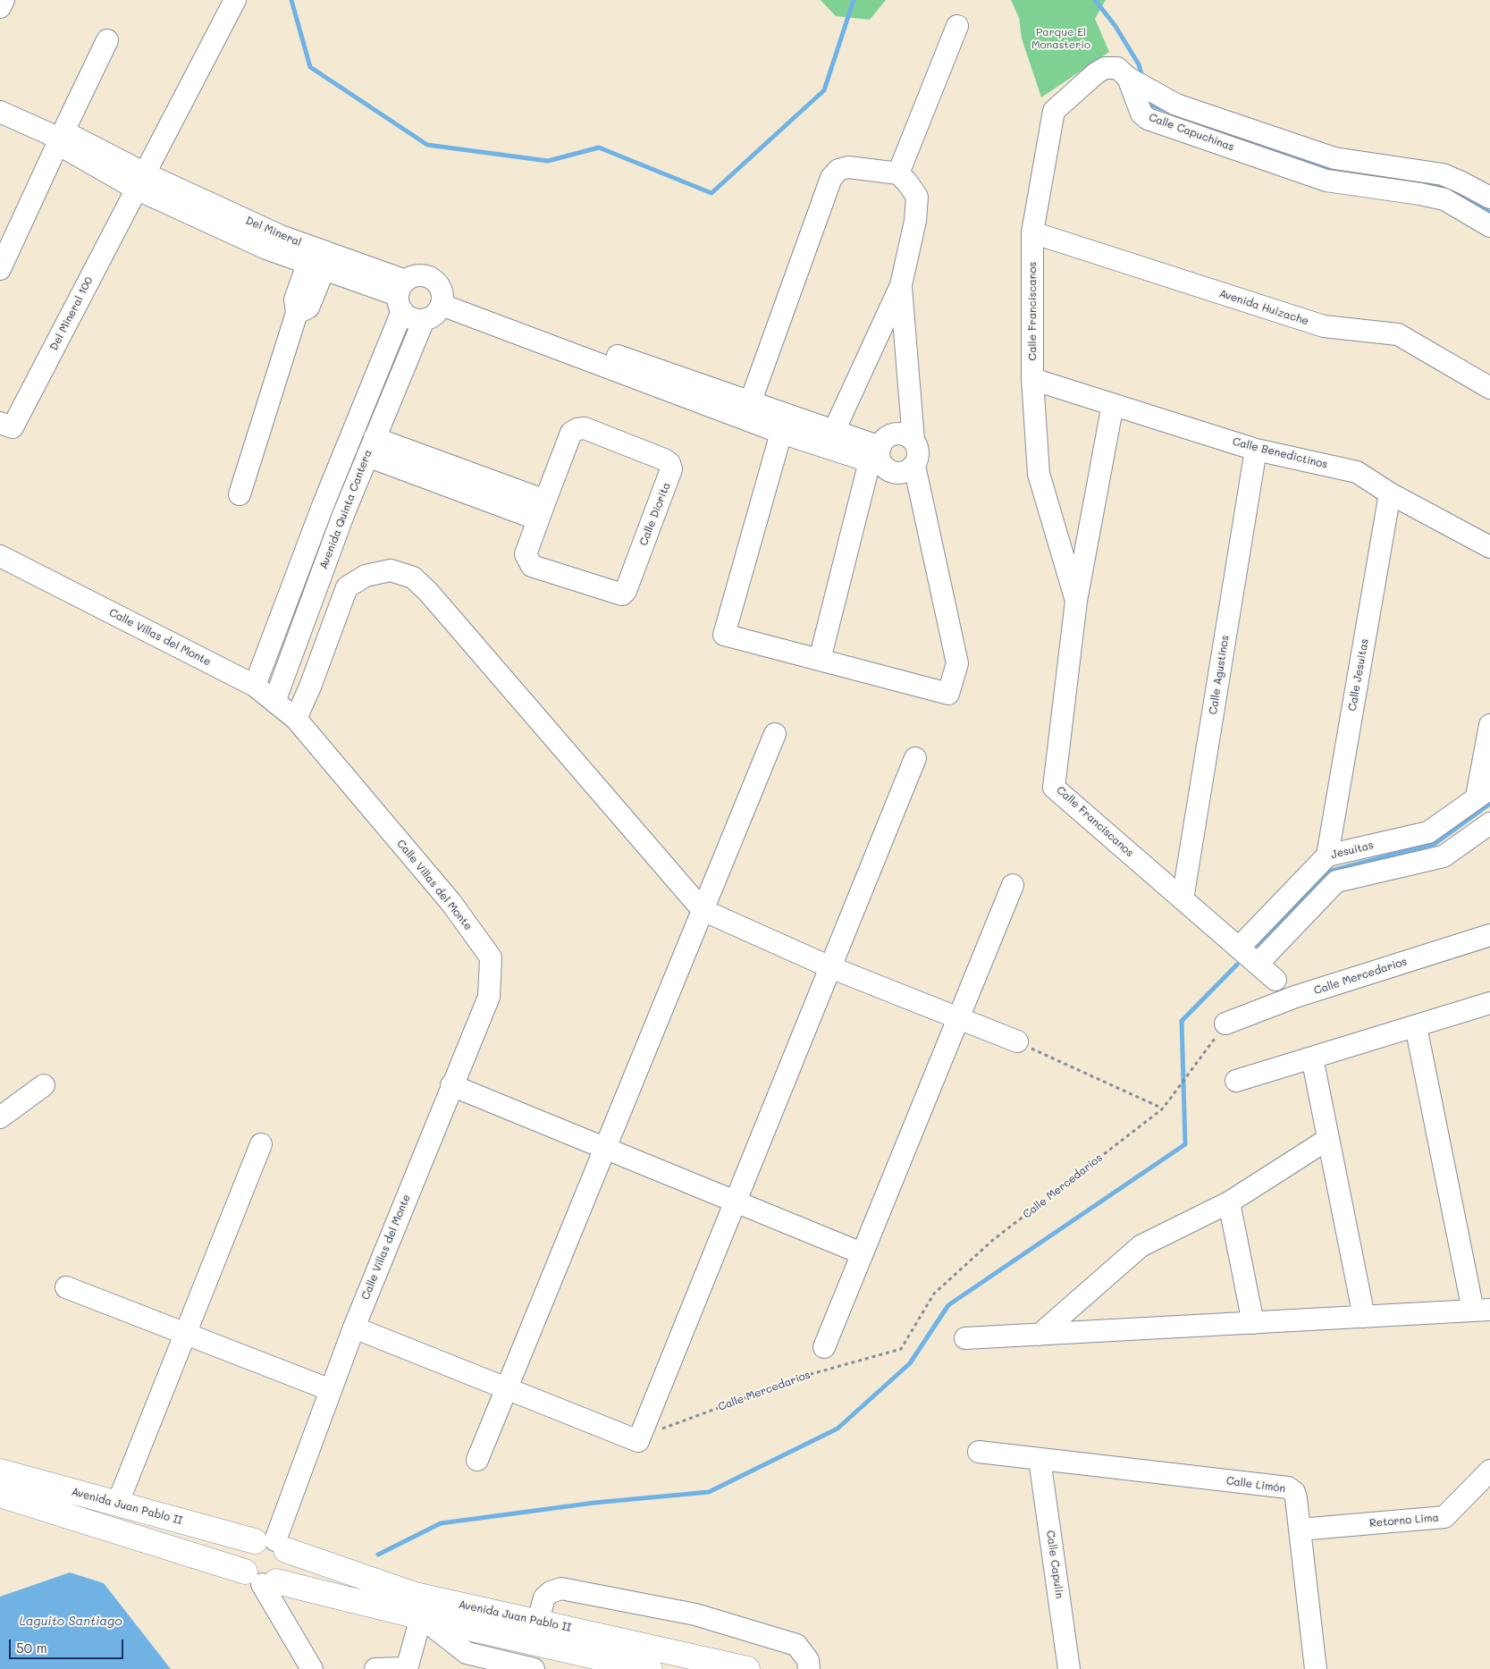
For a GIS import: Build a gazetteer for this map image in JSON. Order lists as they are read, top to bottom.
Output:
{
  "streets": {
    "main road": ["Avenida Juan Pablo II"],
    "street": [
      "Calle Capuchinas",
      "Del Mineral",
      "Avenida Huizache",
      "Calle Franciscanos",
      "Del Mineral 100",
      "Calle Benedictinos",
      "Avenida Quinta Cantera",
      "Calle Diorita",
      "Calle Villas del Monte",
      "Calle Agustinos",
      "Calle Jesuitas",
      "Jesuitas",
      "Calle Mercedarios",
      "Calle Limón",
      "Retorno Lima",
      "Calle Capulín"
    ]
  },
  "crossings": [
    ["Calle Capuchinas", "Calle Franciscanos"],
    ["Del Mineral", "Del Mineral 100"],
    ["Del Mineral", "Avenida Quinta Cantera"],
    ["Avenida Huizache", "Calle Franciscanos"],
    ["Calle Franciscanos", "Calle Benedictinos"],
    ["Calle Franciscanos", "Calle Agustinos"],
    ["Calle Franciscanos", "Jesuitas"],
    ["Calle Benedictinos", "Calle Agustinos"],
    ["Calle Benedictinos", "Calle Jesuitas"],
    ["Avenida Quinta Cantera", "Calle Villas del Monte"],
    ["Calle Villas del Monte", "Avenida Juan Pablo II"],
    ["Calle Jesuitas", "Jesuitas"],
    ["Calle Limón", "Retorno Lima"],
    ["Calle Limón", "Calle Capulín"]
  ],
  "water": ["Laguito Santiago"],
  "parks": ["Parque El Monasterio"],
  "scale_bar": "50 m"
}
